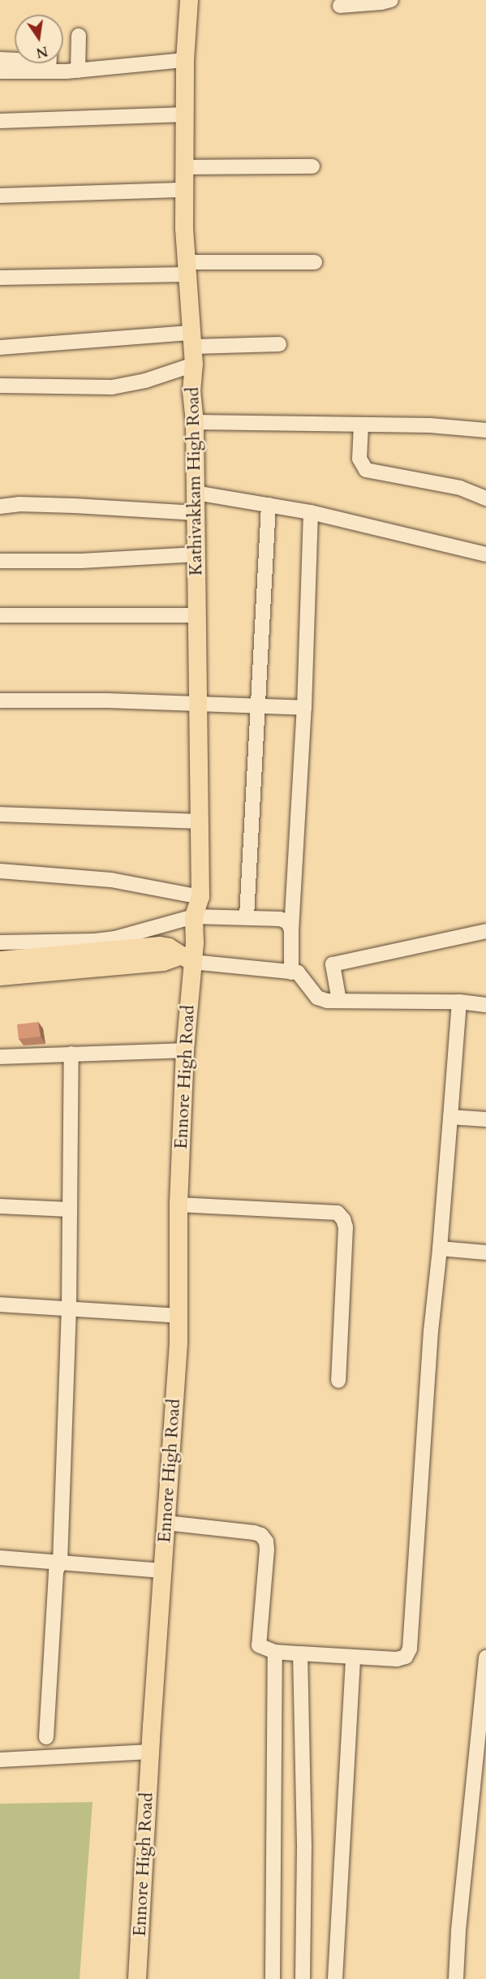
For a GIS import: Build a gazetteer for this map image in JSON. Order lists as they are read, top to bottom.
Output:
{
  "streets": {
    "main road": ["Kathivakkam High Road", "Ennore High Road"]
  },
  "crossings": [
    ["Kathivakkam High Road", "Ennore High Road"]
  ],
  "north": "bottom"
}
